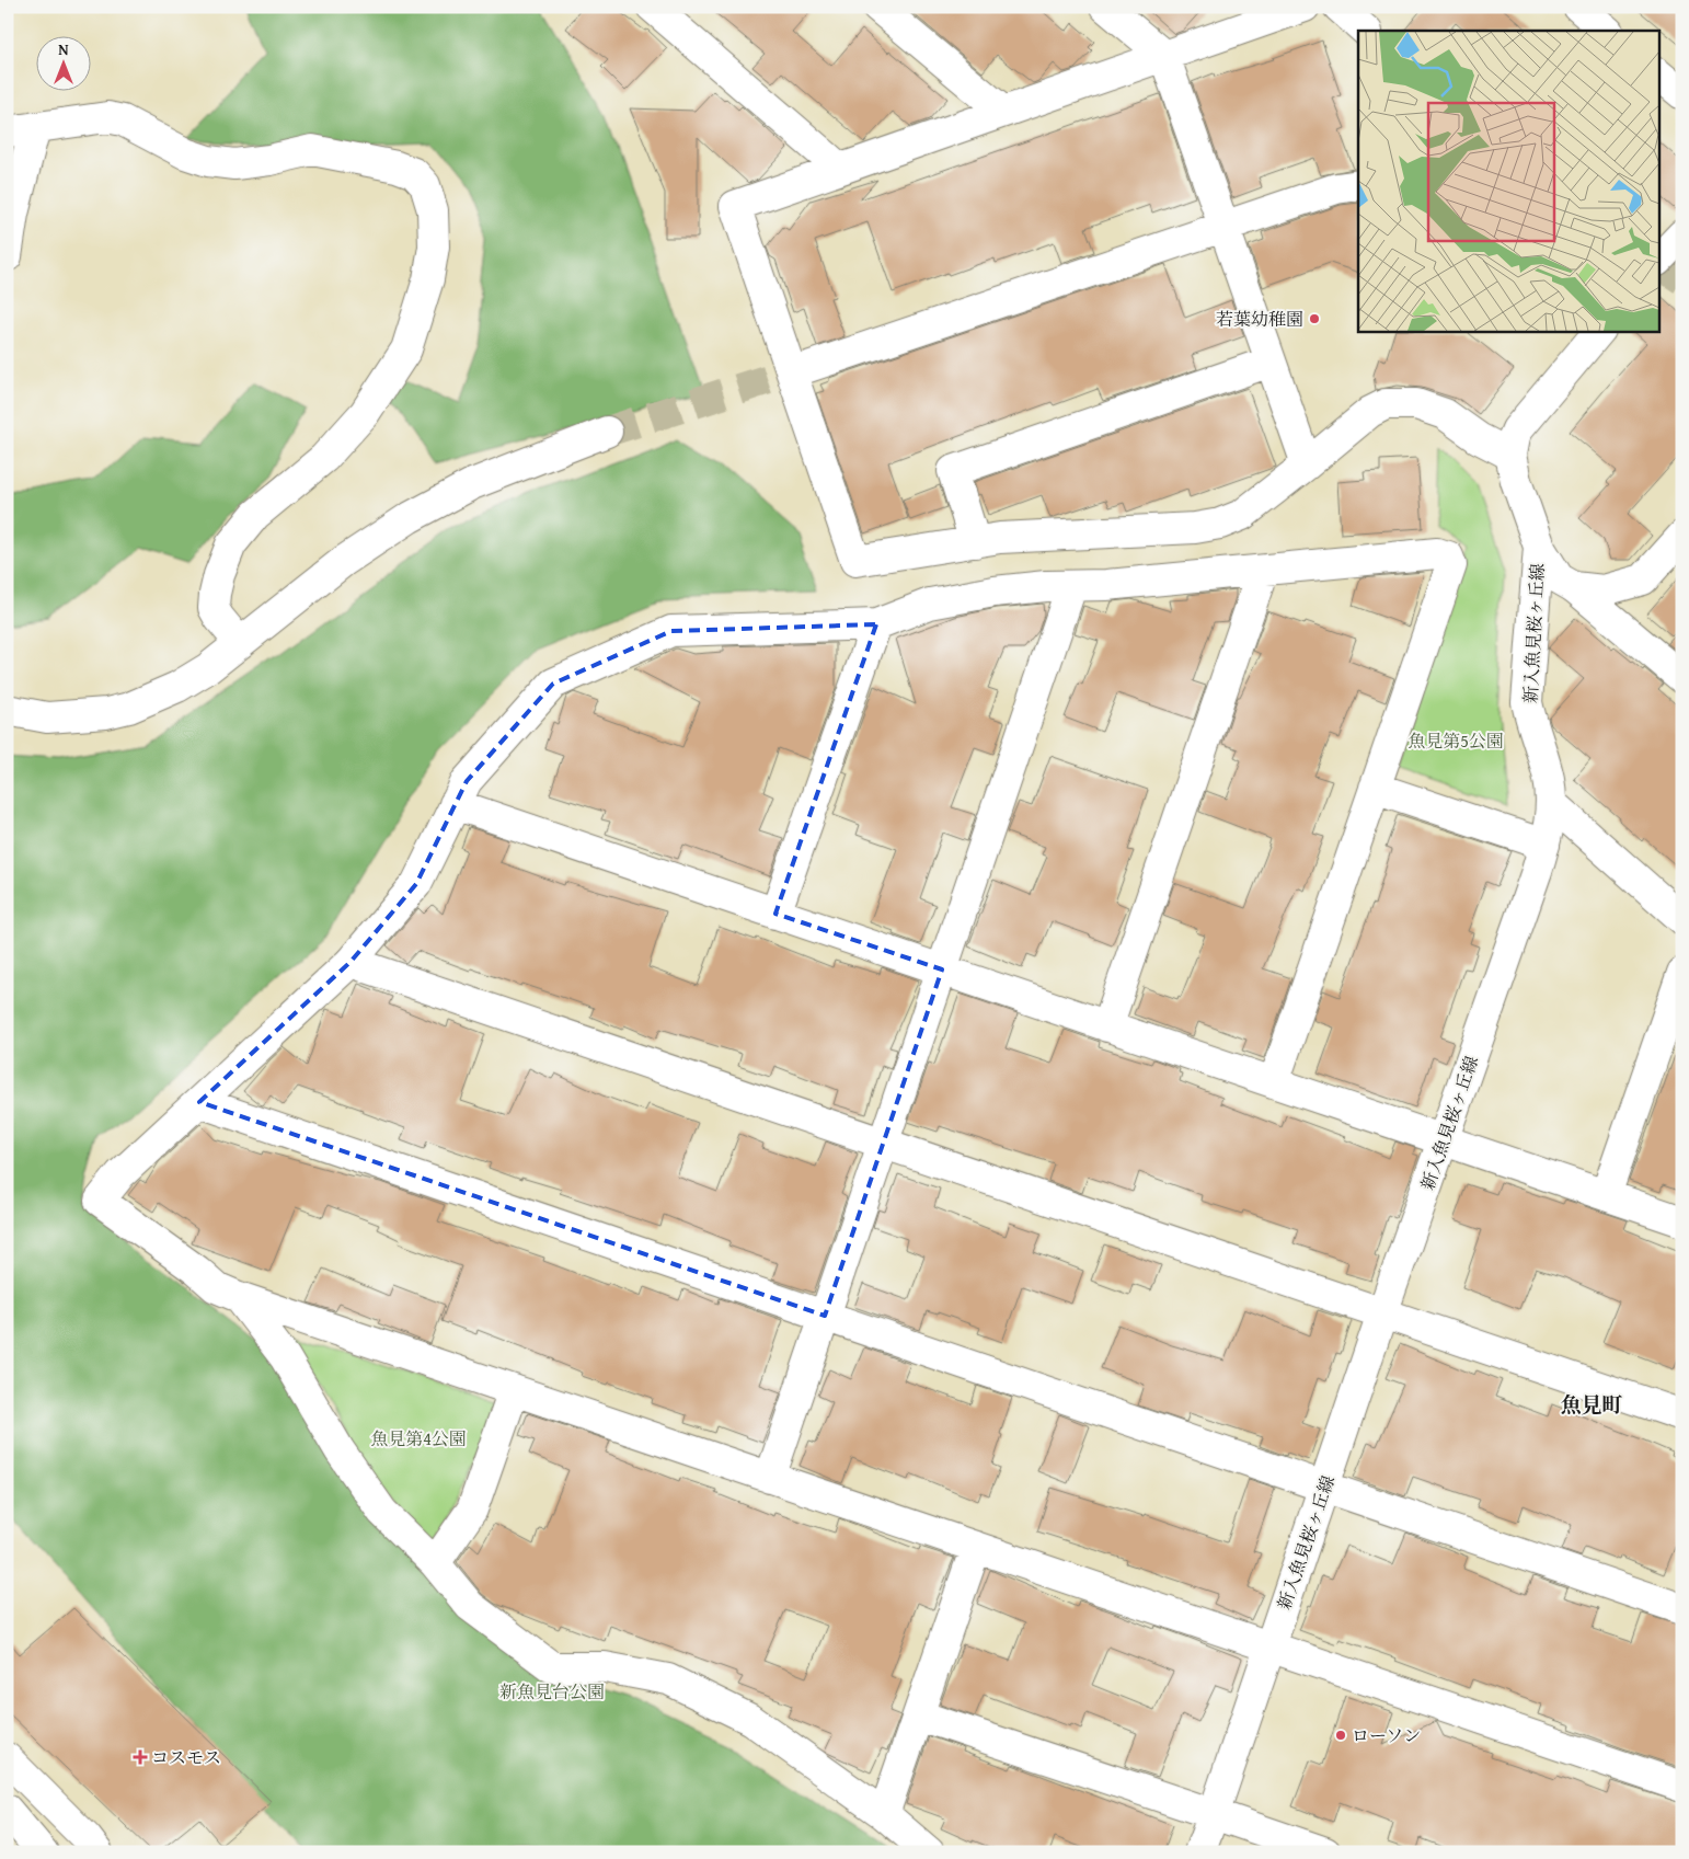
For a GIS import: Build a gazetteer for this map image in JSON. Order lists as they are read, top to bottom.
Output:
{
  "streets": {
    "street": ["新入魚見桜ヶ丘線"]
  },
  "districts": ["魚見町"],
  "parks": ["魚見第5公園", "魚見第4公園", "新魚見台公園"],
  "places": {
    "other": ["若葉幼稚園", "ローソン"],
    "health": ["コスモス"]
  },
  "north": "top"
}
